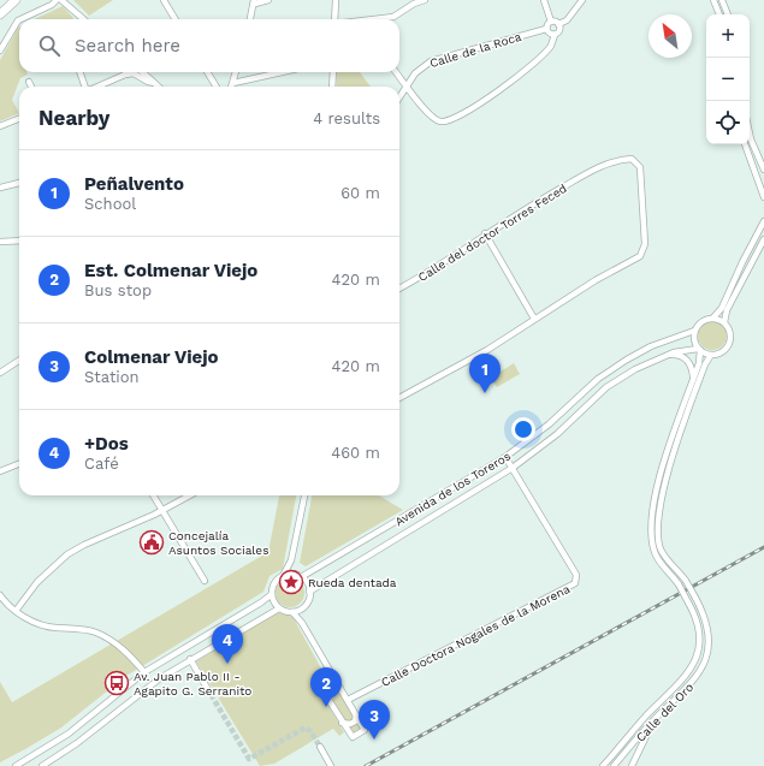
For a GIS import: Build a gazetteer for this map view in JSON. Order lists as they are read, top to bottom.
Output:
{
  "streets": {
    "street": [
      "Calle de la Roca",
      "Calle del doctor Torres Feced",
      "Avenida de los Toreros",
      "Calle Doctora Nogales de la Morena",
      "Calle del Oro"
    ]
  },
  "crossings": [
    ["Avenida de los Toreros", "Calle Doctora Nogales de la Morena"],
    ["Avenida de los Toreros", "Calle del Oro"]
  ],
  "places": {
    "public building": ["Concejalía Asuntos Sociales"],
    "place": ["Rueda dentada"],
    "bus stop": ["Av. Juan Pablo II - Agapito G. Serranito"]
  },
  "north": "top left",
  "page": {
    "map_buttons": ["+", "−"],
    "search": "Search here",
    "heading": ["Nearby", "4 results"],
    "list": [
      {
        "mark": "1",
        "name": "Peñalvento",
        "note": "School",
        "value": "60 m"
      },
      {
        "mark": "2",
        "name": "Est. Colmenar Viejo",
        "note": "Bus stop",
        "value": "420 m"
      },
      {
        "mark": "3",
        "name": "Colmenar Viejo",
        "note": "Station",
        "value": "420 m"
      },
      {
        "mark": "4",
        "name": "+Dos",
        "note": "Café",
        "value": "460 m"
      }
    ],
    "pins": [
      "1",
      "4",
      "2",
      "3"
    ]
  }
}
